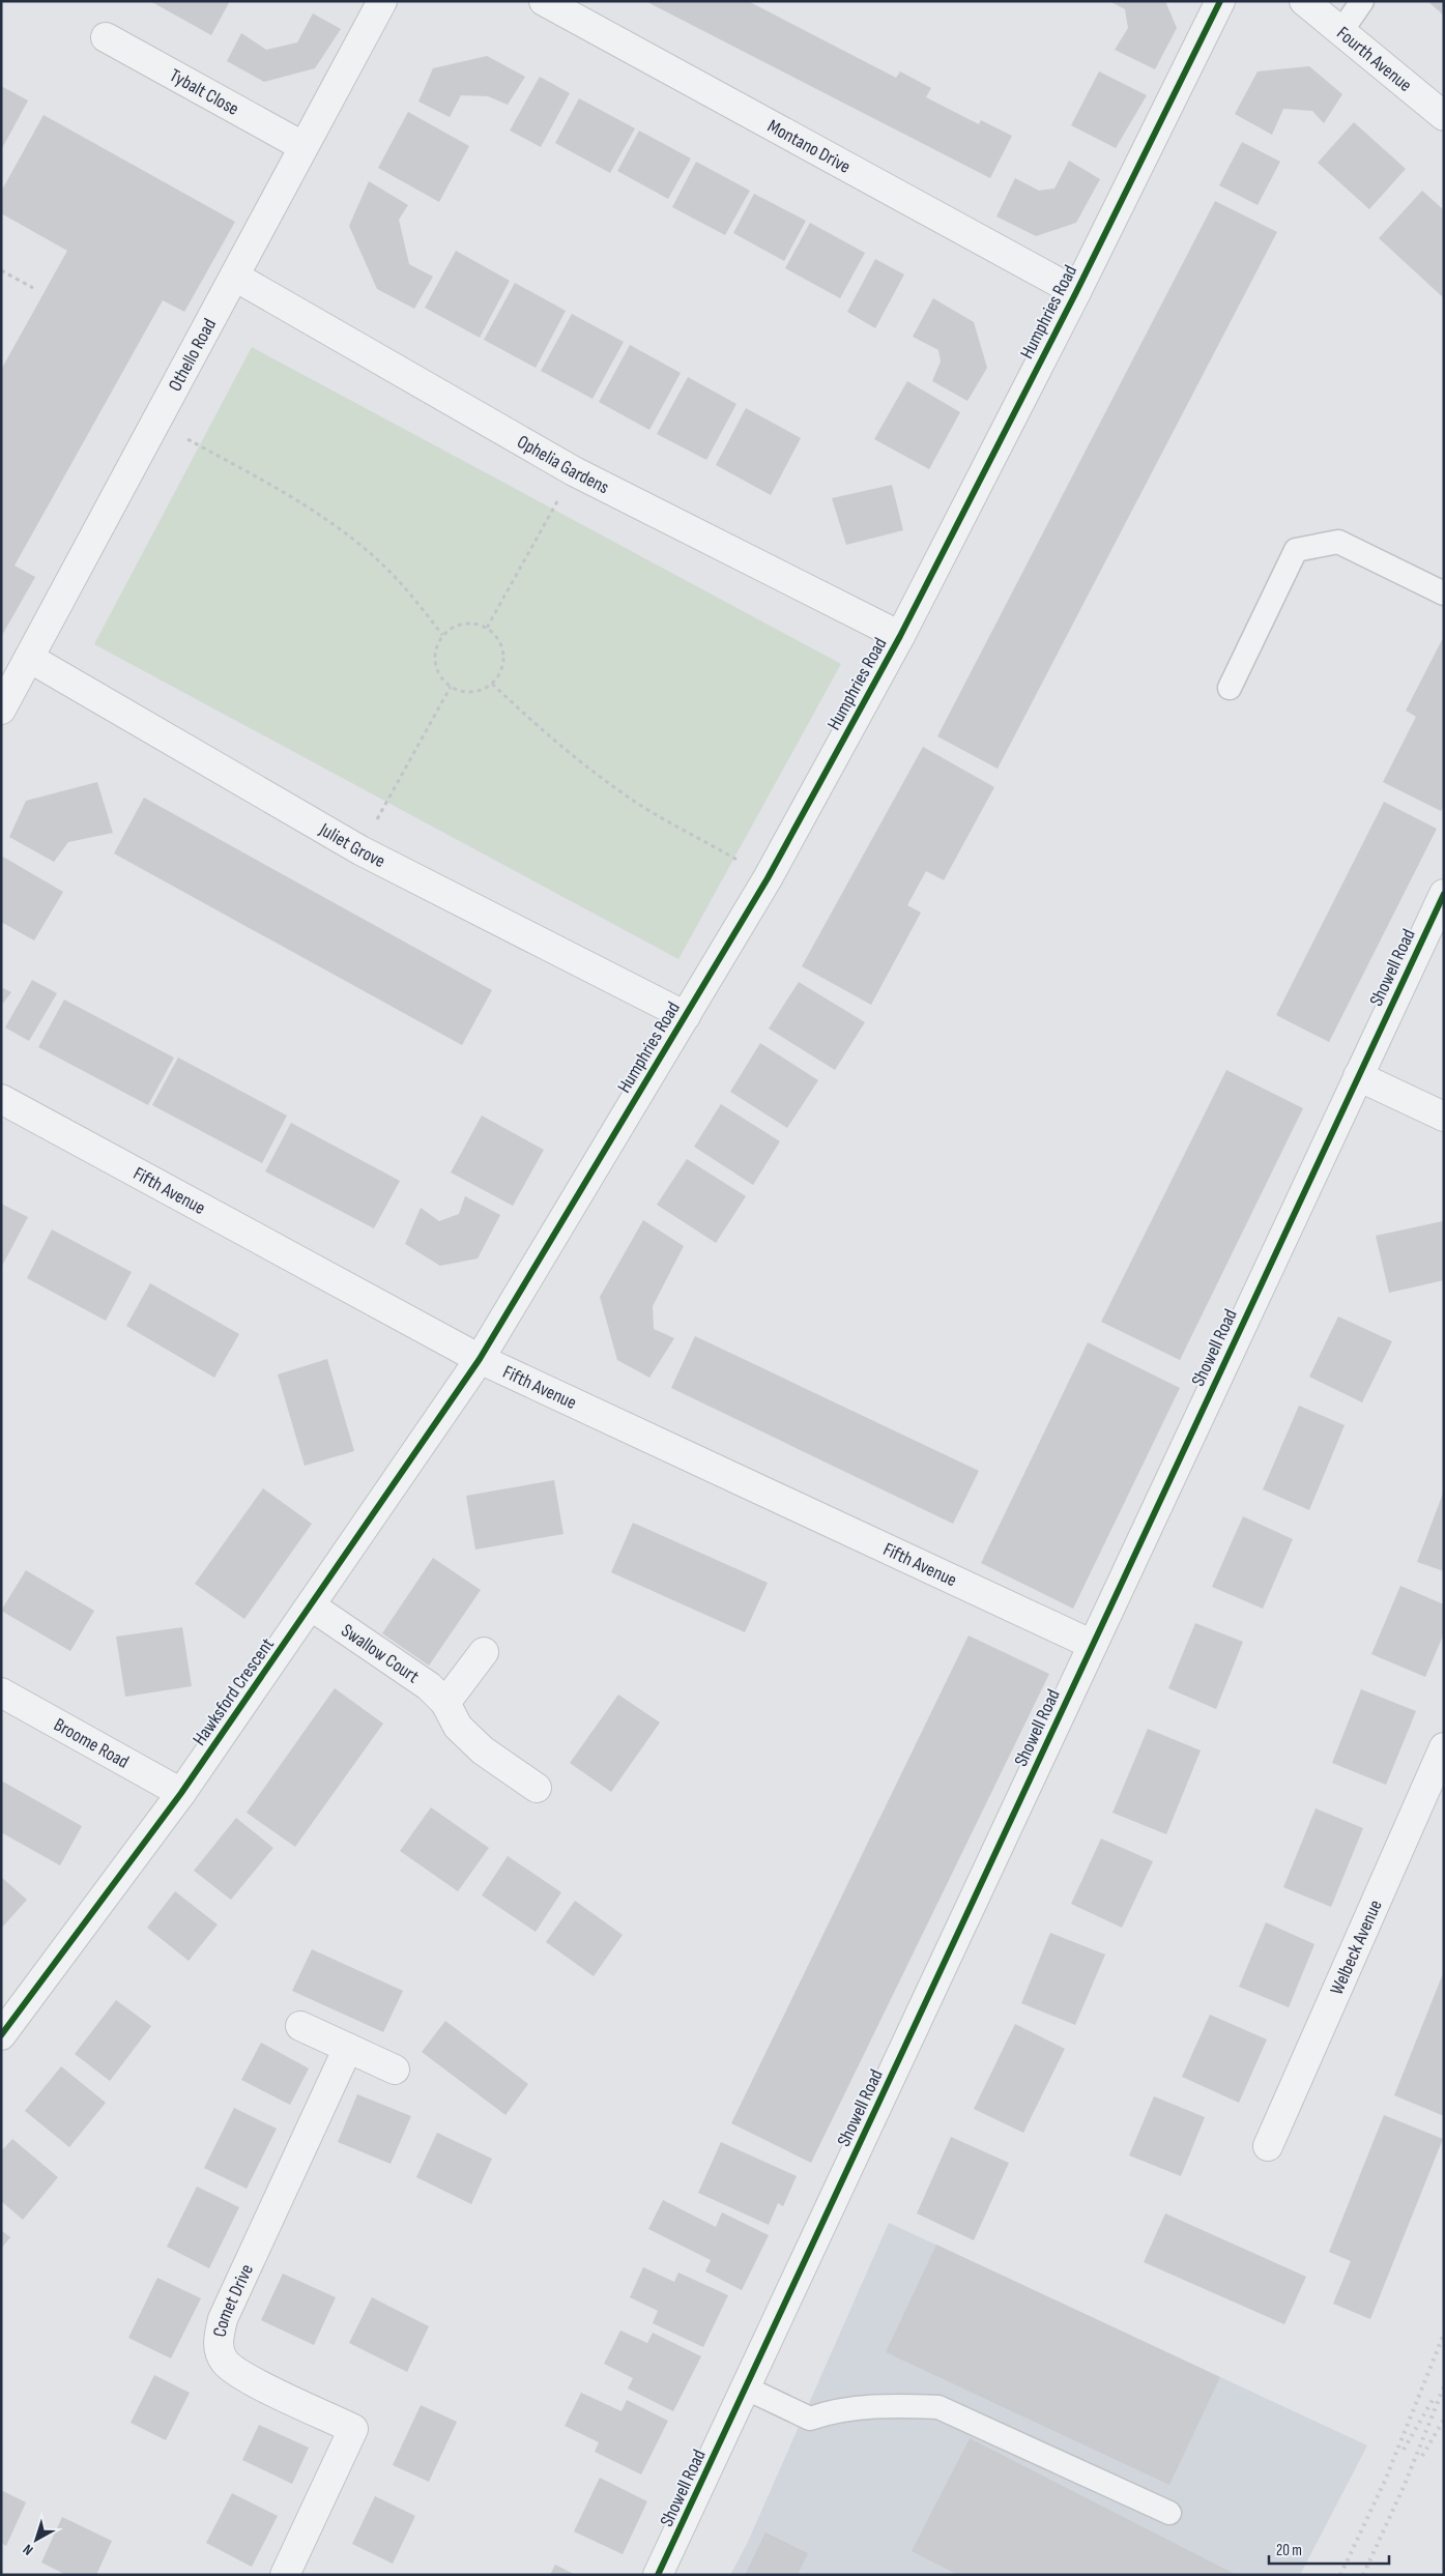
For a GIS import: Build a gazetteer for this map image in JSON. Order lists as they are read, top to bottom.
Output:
{
  "streets": {
    "street": [
      "Fourth Avenue",
      "Tybalt Close",
      "Montano Drive",
      "Humphries Road",
      "Othello Road",
      "Ophelia Gardens",
      "Juliet Grove",
      "Showell Road",
      "Fifth Avenue",
      "Swallow Court",
      "Hawksford Crescent",
      "Broome Road",
      "Welbeck Avenue",
      "Comet Drive"
    ]
  },
  "crossings": [
    ["Tybalt Close", "Othello Road"],
    ["Montano Drive", "Humphries Road"],
    ["Humphries Road", "Ophelia Gardens"],
    ["Humphries Road", "Juliet Grove"],
    ["Humphries Road", "Fifth Avenue"],
    ["Humphries Road", "Hawksford Crescent"],
    ["Othello Road", "Ophelia Gardens"],
    ["Othello Road", "Juliet Grove"],
    ["Showell Road", "Fifth Avenue"],
    ["Fifth Avenue", "Hawksford Crescent"],
    ["Swallow Court", "Hawksford Crescent"],
    ["Hawksford Crescent", "Broome Road"]
  ],
  "scale_bar": "20 m",
  "north": "bottom left"
}
